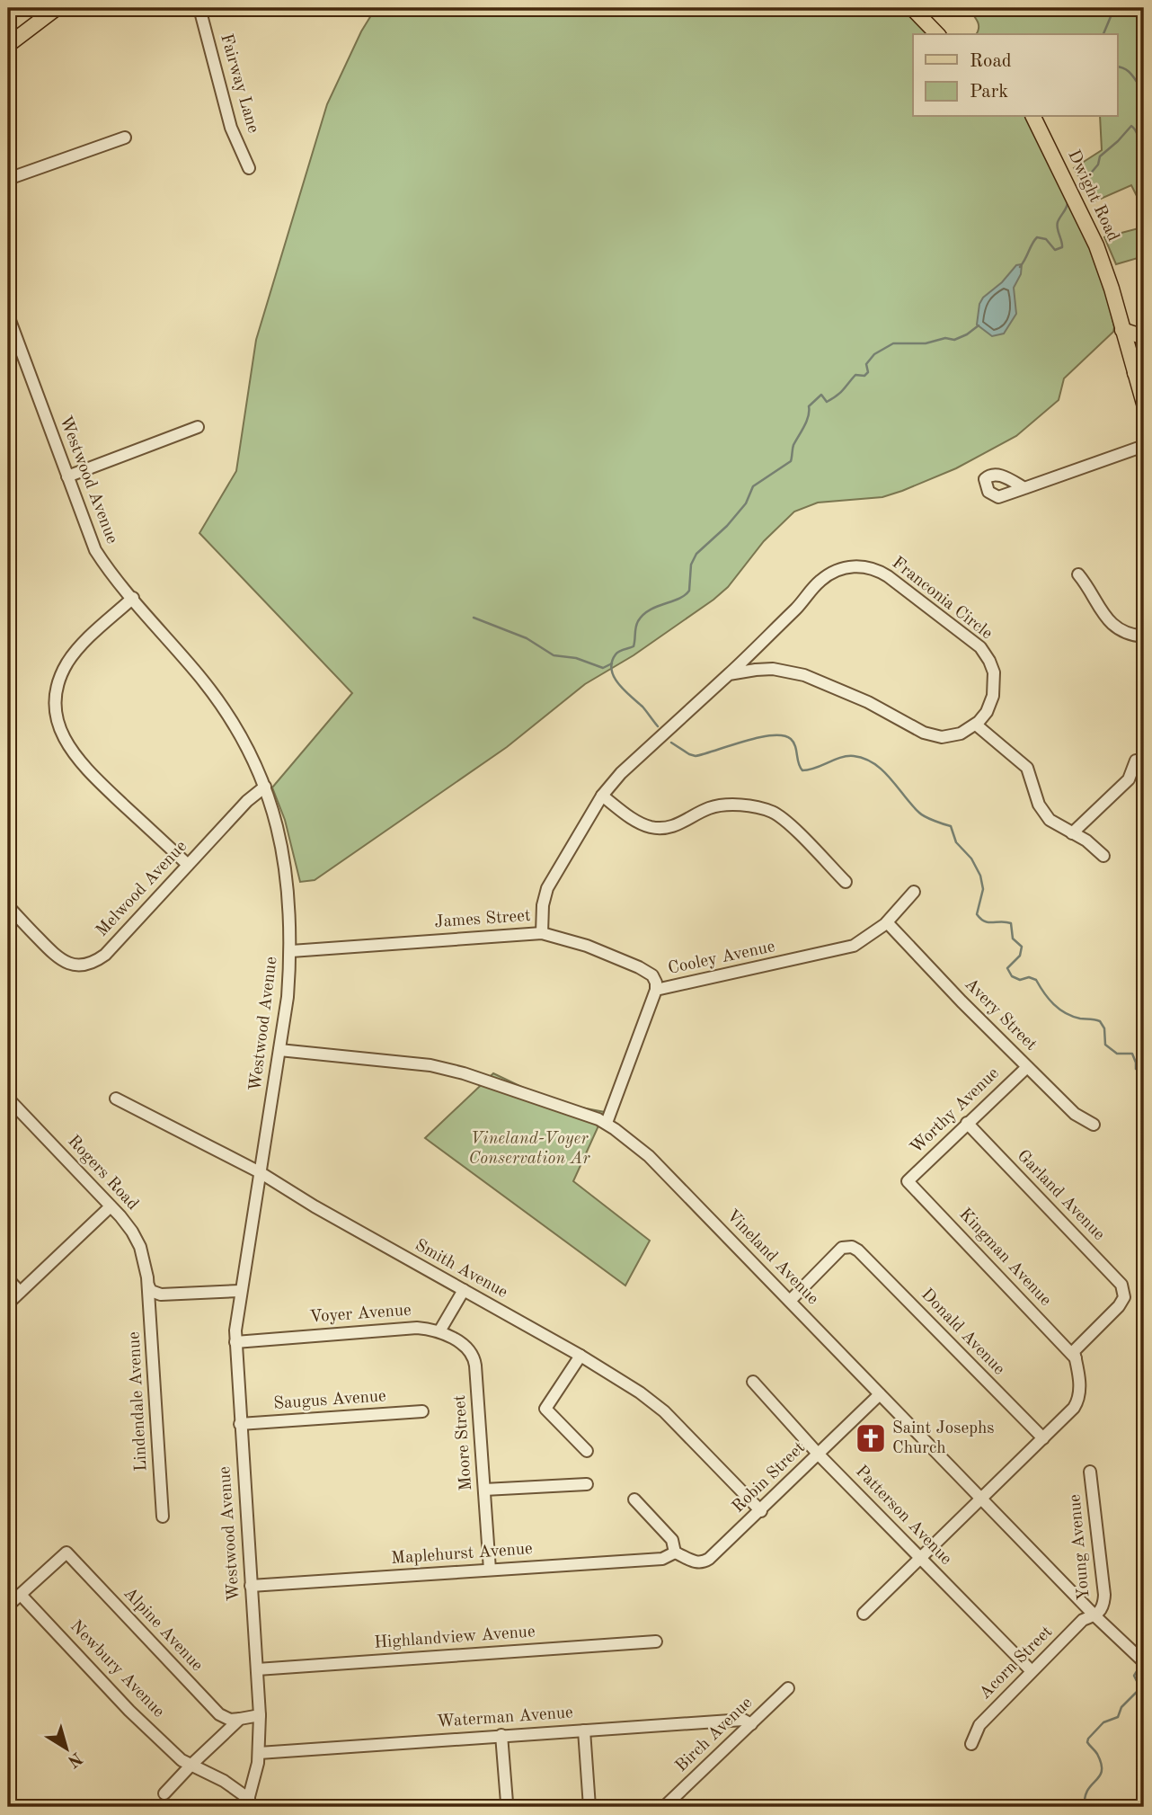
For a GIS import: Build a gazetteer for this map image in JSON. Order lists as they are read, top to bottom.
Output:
{
  "streets": {
    "main road": ["Dwight Road"],
    "street": [
      "Fairway Lane",
      "Westwood Avenue",
      "Franconia Circle",
      "Melwood Avenue",
      "James Street",
      "Cooley Avenue",
      "Avery Street",
      "Worthy Avenue",
      "Rogers Road",
      "Garland Avenue",
      "Vineland Avenue",
      "Kingman Avenue",
      "Smith Avenue",
      "Voyer Avenue",
      "Donald Avenue",
      "Saugus Avenue",
      "Lindendale Avenue",
      "Moore Street",
      "Robin Street",
      "Patterson Avenue",
      "Young Avenue",
      "Maplehurst Avenue",
      "Alpine Avenue",
      "Highlandview Avenue",
      "Acorn Street",
      "Newbury Avenue",
      "Waterman Avenue",
      "Birch Avenue"
    ]
  },
  "crossings": [
    ["Westwood Avenue", "Melwood Avenue"],
    ["Westwood Avenue", "James Street"],
    ["Westwood Avenue", "Vineland Avenue"],
    ["Westwood Avenue", "Smith Avenue"],
    ["Westwood Avenue", "Voyer Avenue"],
    ["Westwood Avenue", "Saugus Avenue"],
    ["Westwood Avenue", "Maplehurst Avenue"],
    ["Westwood Avenue", "Highlandview Avenue"],
    ["Westwood Avenue", "Newbury Avenue"],
    ["Westwood Avenue", "Waterman Avenue"],
    ["Franconia Circle", "James Street"],
    ["James Street", "Cooley Avenue"],
    ["Cooley Avenue", "Avery Street"],
    ["Cooley Avenue", "Vineland Avenue"],
    ["Avery Street", "Worthy Avenue"],
    ["Worthy Avenue", "Garland Avenue"],
    ["Worthy Avenue", "Kingman Avenue"],
    ["Rogers Road", "Lindendale Avenue"],
    ["Garland Avenue", "Kingman Avenue"],
    ["Vineland Avenue", "Donald Avenue"],
    ["Vineland Avenue", "Robin Street"],
    ["Vineland Avenue", "Young Avenue"],
    ["Vineland Avenue", "Acorn Street"],
    ["Smith Avenue", "Robin Street"],
    ["Voyer Avenue", "Moore Street"],
    ["Moore Street", "Maplehurst Avenue"],
    ["Robin Street", "Patterson Avenue"],
    ["Robin Street", "Maplehurst Avenue"],
    ["Patterson Avenue", "Acorn Street"],
    ["Young Avenue", "Acorn Street"],
    ["Alpine Avenue", "Newbury Avenue"],
    ["Waterman Avenue", "Birch Avenue"]
  ],
  "parks": ["Vineland-Voyer Conservation Ar"],
  "places": {
    "church": ["Saint Josephs Church"]
  },
  "legend": ["Road", "Park"],
  "north": "bottom right"
}
